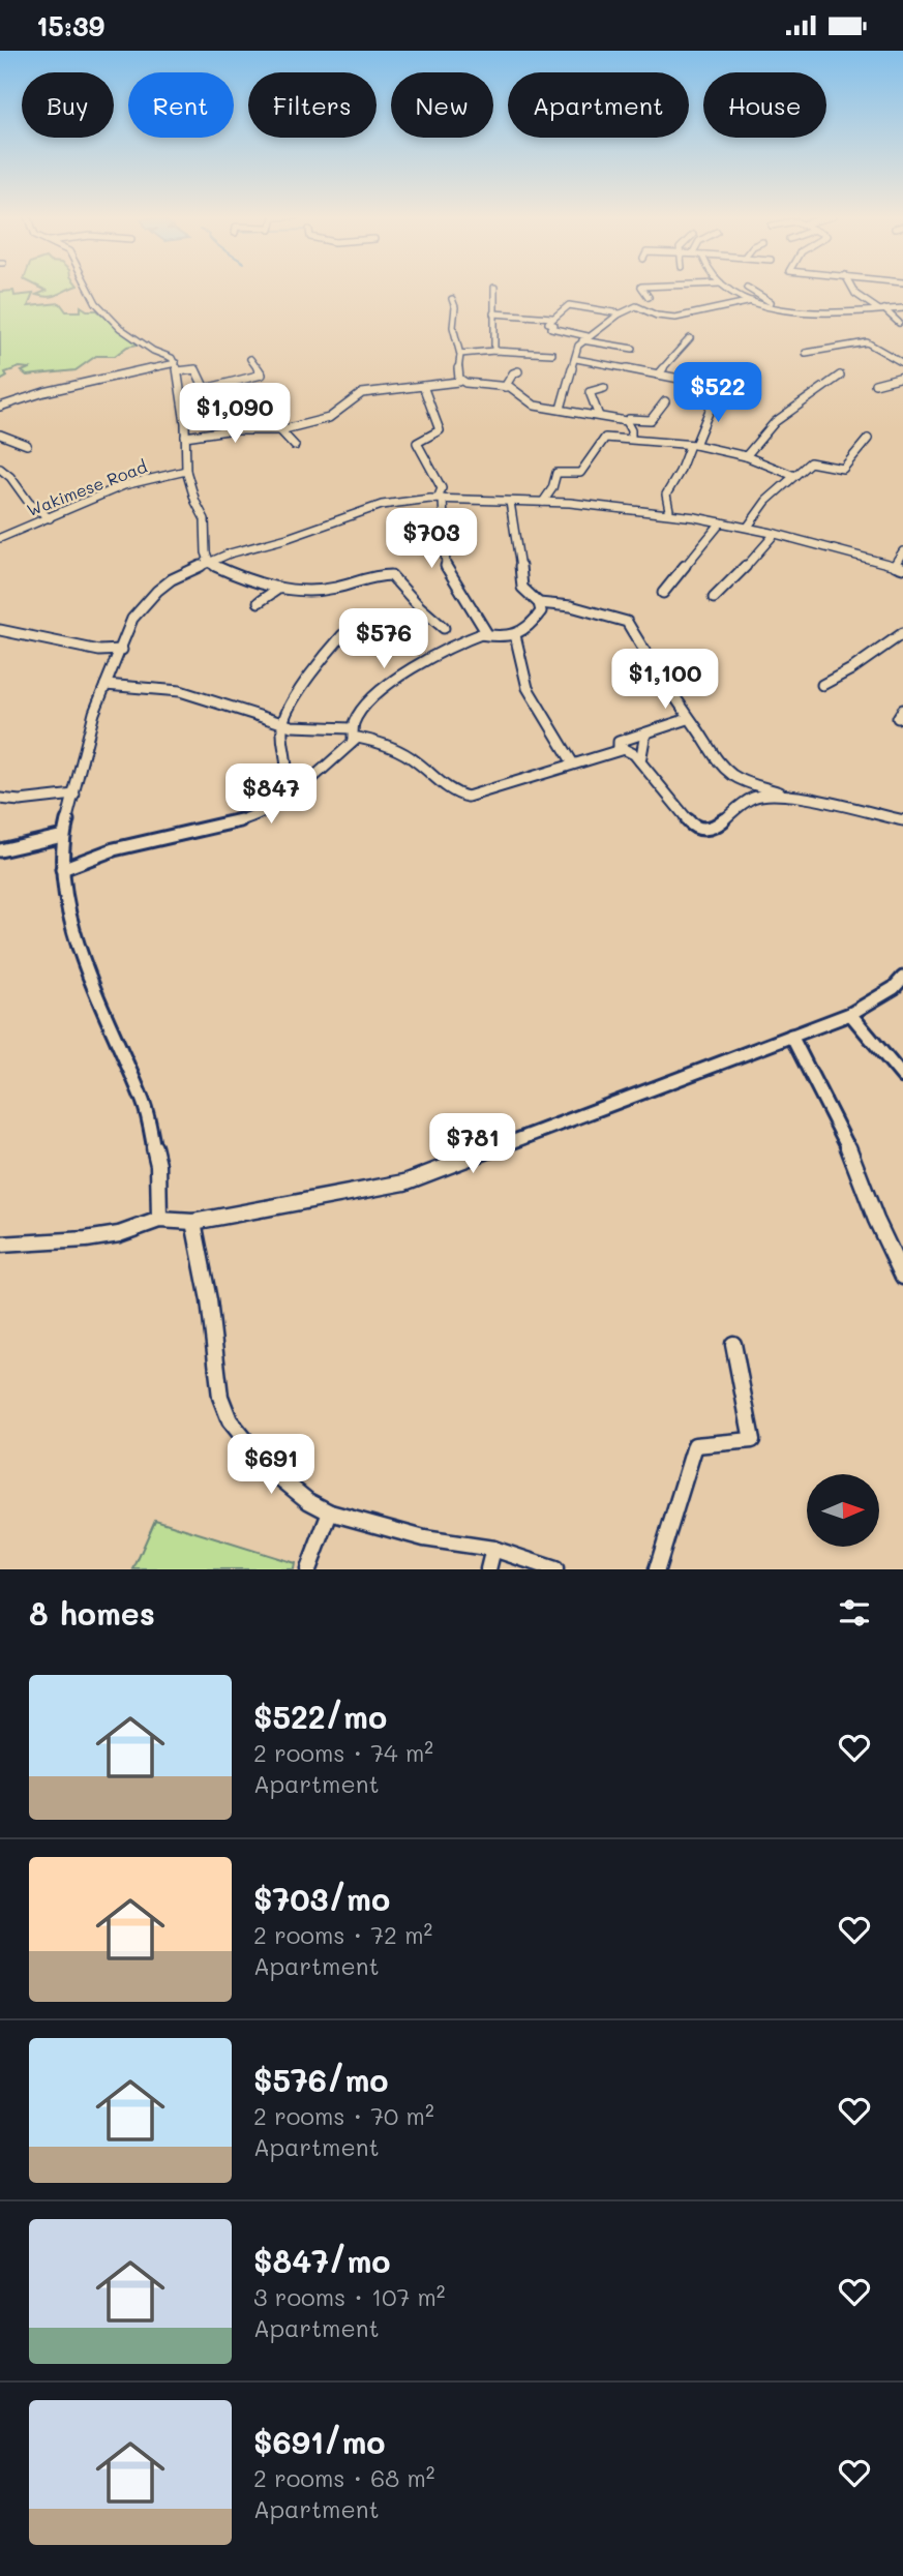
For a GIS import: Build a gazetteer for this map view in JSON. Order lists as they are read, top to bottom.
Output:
{
  "streets": {
    "street": ["Wakimese Road"]
  },
  "north": "right",
  "page": {
    "status": "15:39",
    "chip": [
      "Buy",
      "Rent",
      "Filters",
      "New",
      "Apartment",
      "House"
    ],
    "price": [
      "$522",
      "$1,090",
      "$703",
      "$576",
      "$1,100",
      "$847",
      "$781",
      "$691"
    ],
    "heading": "8 homes",
    "list": [
      {
        "name": "$522/mo",
        "note": "2 rooms · 74 m² · Apartment"
      },
      {
        "name": "$703/mo",
        "note": "2 rooms · 72 m² · Apartment"
      },
      {
        "name": "$576/mo",
        "note": "2 rooms · 70 m² · Apartment"
      },
      {
        "name": "$847/mo",
        "note": "3 rooms · 107 m² · Apartment"
      },
      {
        "name": "$691/mo",
        "note": "2 rooms · 68 m² · Apartment"
      }
    ]
  }
}
